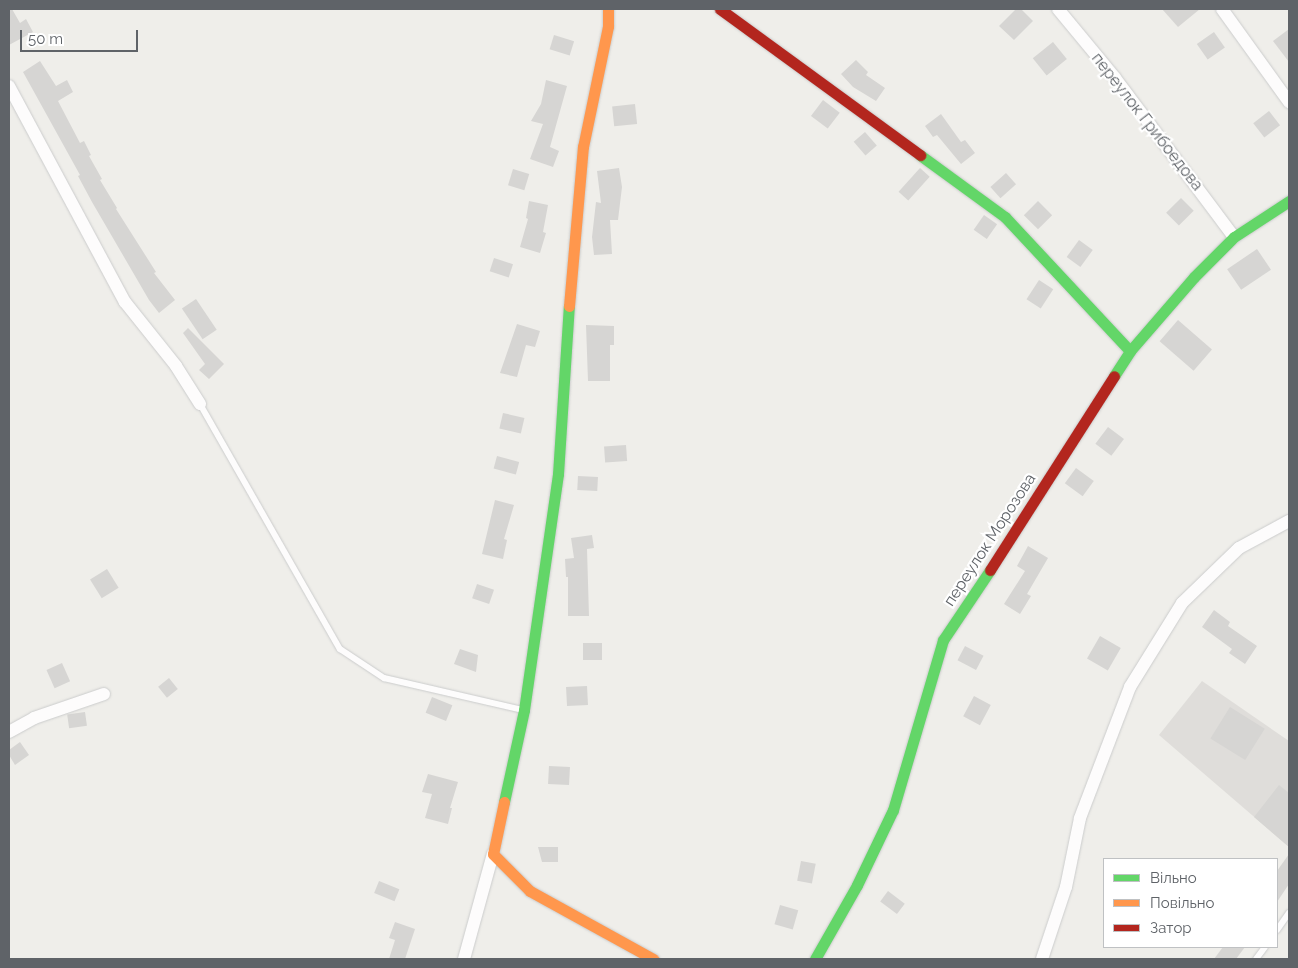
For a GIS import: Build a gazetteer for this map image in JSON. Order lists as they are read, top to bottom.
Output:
{
  "streets": {
    "street": ["переулок Грибоедова", "переулок Морозова"]
  },
  "crossings": [
    ["переулок Грибоедова", "переулок Морозова"]
  ],
  "legend": ["Вільно", "Повільно", "Затор"],
  "scale_bar": "50 m"
}
